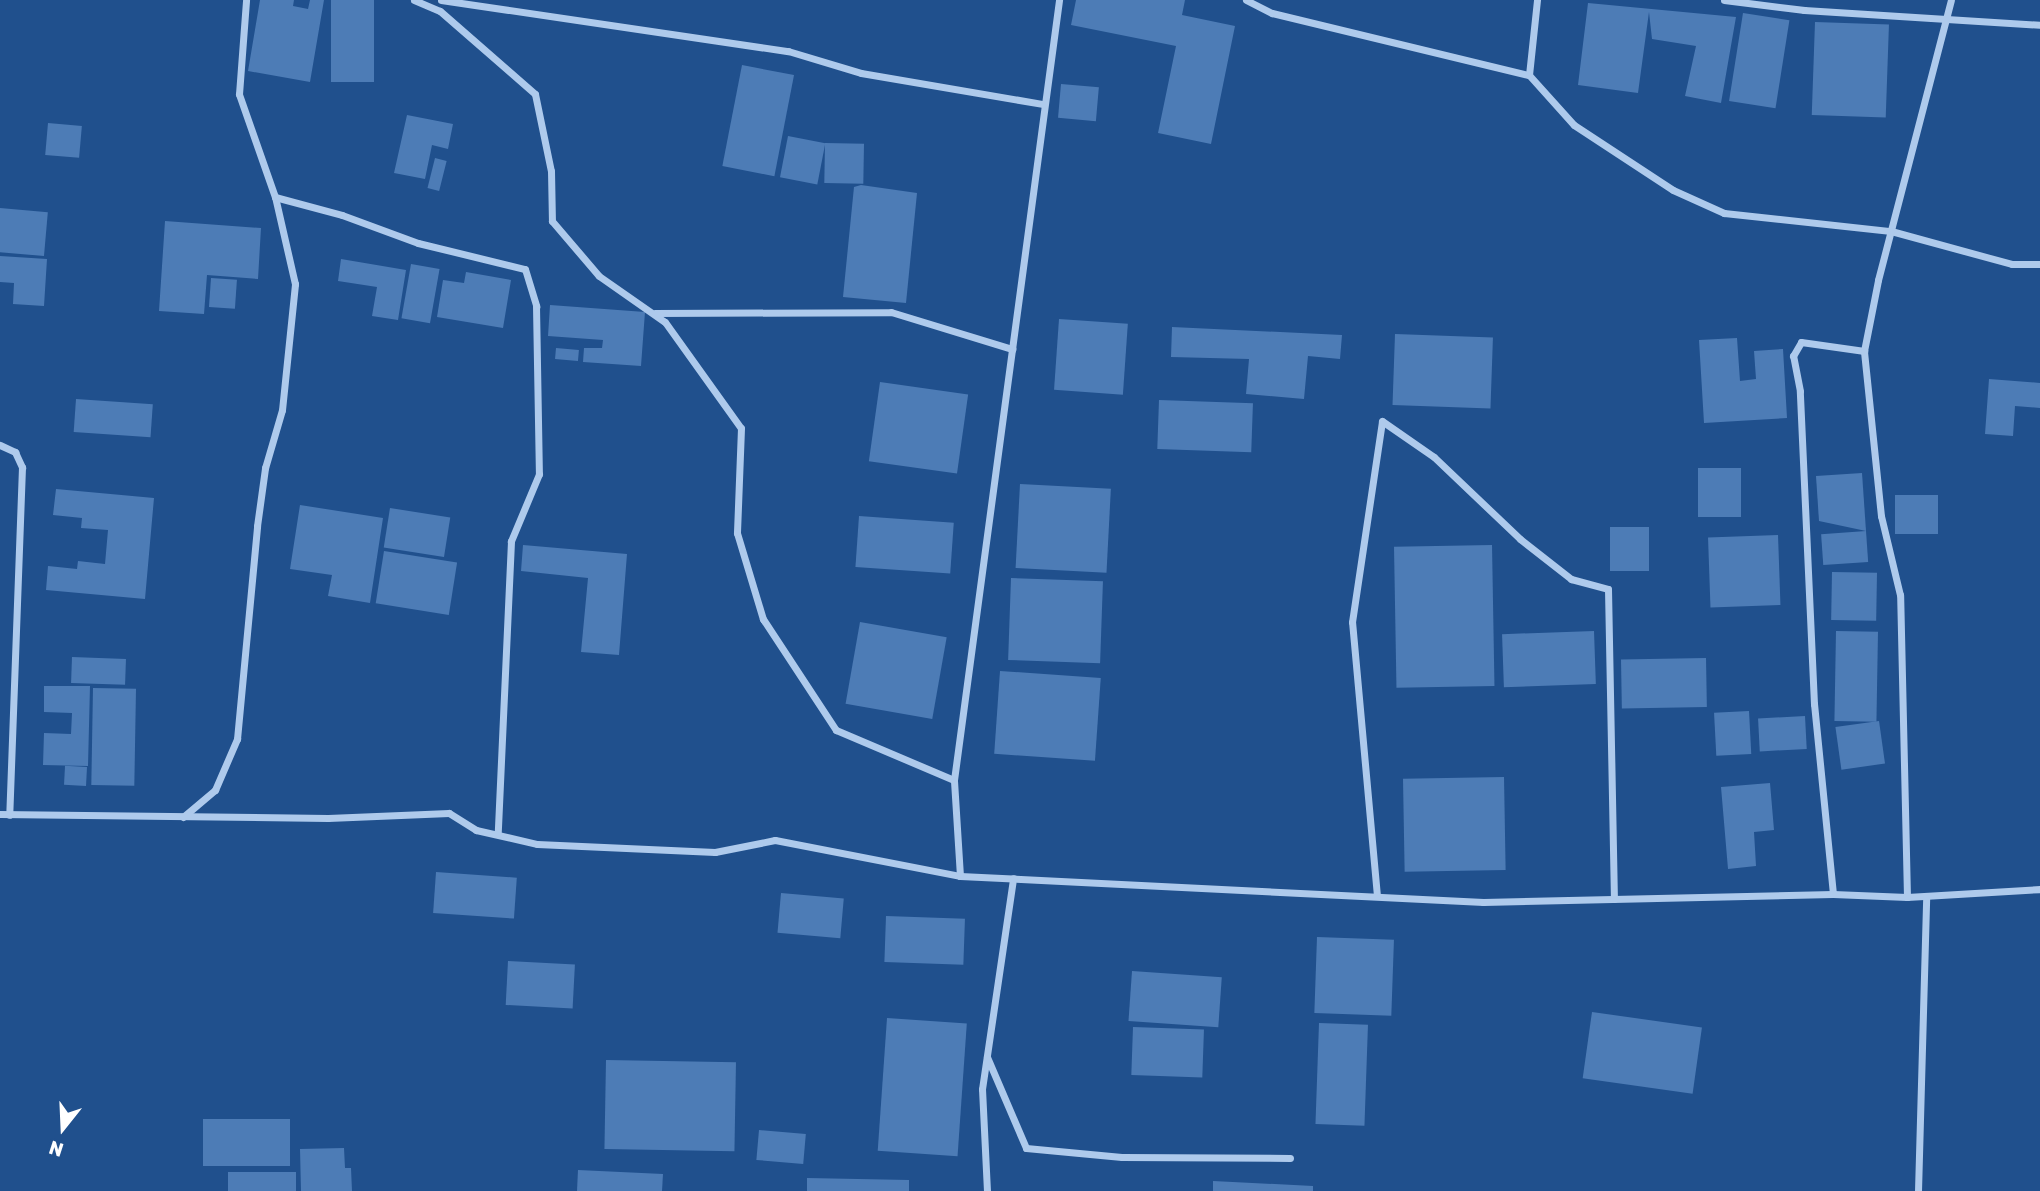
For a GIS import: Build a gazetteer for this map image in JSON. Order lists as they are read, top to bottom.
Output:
{
  "north": "bottom"
}
